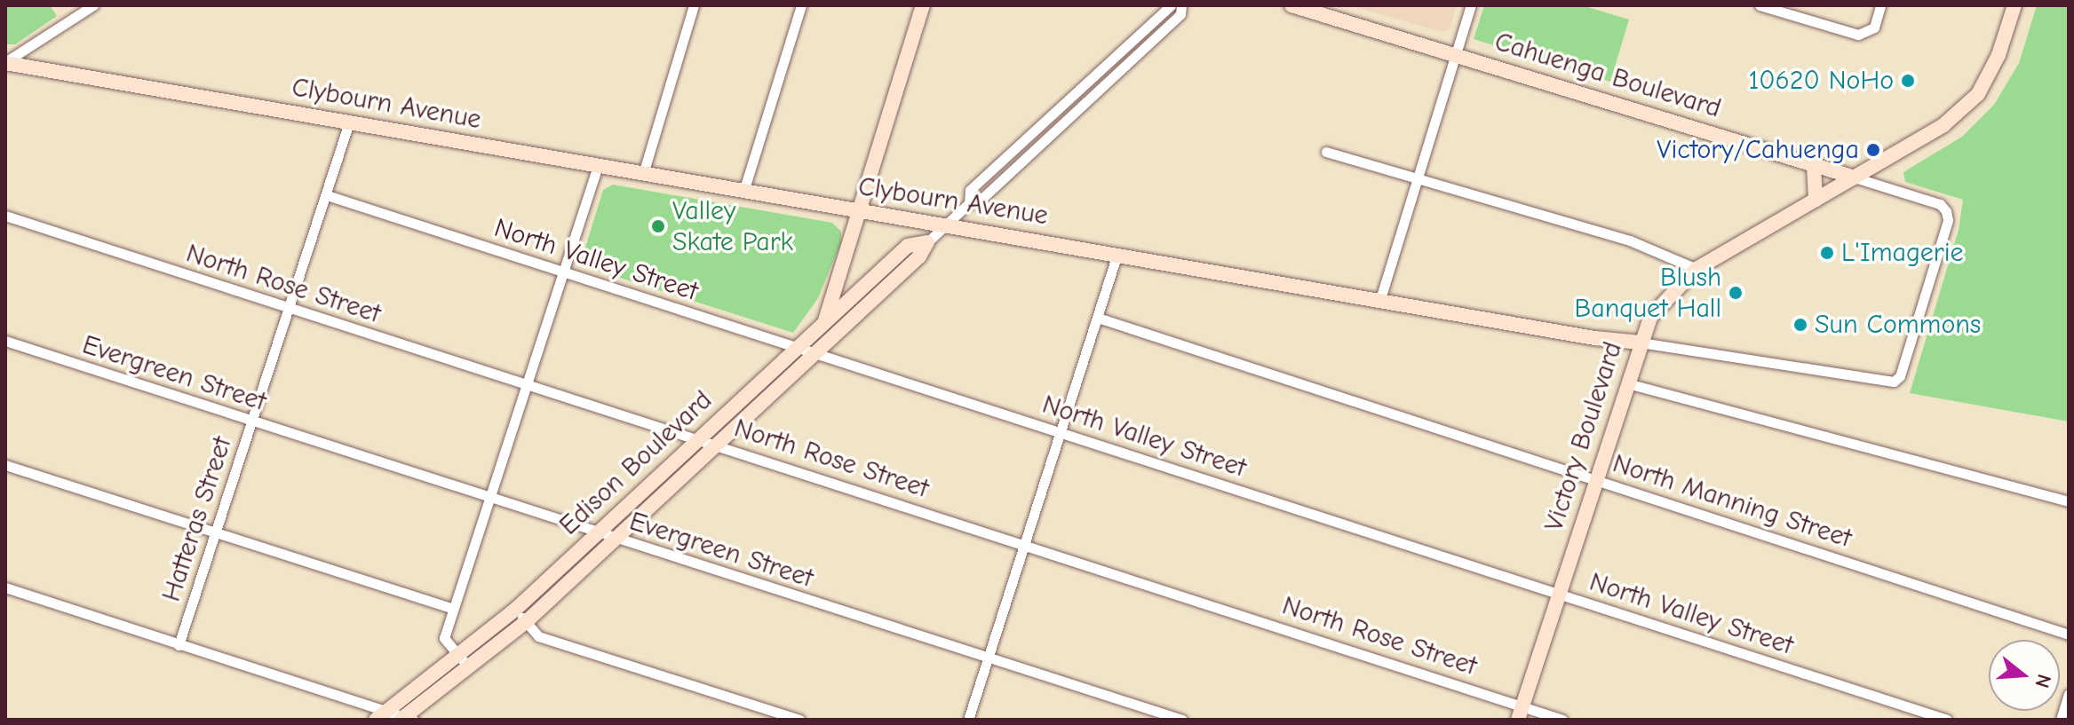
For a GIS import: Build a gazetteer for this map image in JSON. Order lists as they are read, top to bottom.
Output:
{
  "streets": {
    "main road": [
      "Cahuenga Boulevard",
      "Clybourn Avenue",
      "Victory Boulevard",
      "Edison Boulevard"
    ],
    "street": [
      "North Valley Street",
      "North Rose Street",
      "Evergreen Street",
      "North Manning Street",
      "Hatteras Street"
    ]
  },
  "crossings": [
    ["Cahuenga Boulevard", "Clybourn Avenue"],
    ["Cahuenga Boulevard", "Victory Boulevard"],
    ["Clybourn Avenue", "Victory Boulevard"],
    ["Clybourn Avenue", "Edison Boulevard"],
    ["Clybourn Avenue", "Hatteras Street"],
    ["North Valley Street", "Victory Boulevard"],
    ["North Valley Street", "Edison Boulevard"],
    ["North Valley Street", "Hatteras Street"],
    ["North Rose Street", "Victory Boulevard"],
    ["North Rose Street", "Edison Boulevard"],
    ["North Rose Street", "Hatteras Street"],
    ["Evergreen Street", "Edison Boulevard"],
    ["Evergreen Street", "Hatteras Street"],
    ["Victory Boulevard", "North Manning Street"]
  ],
  "places": [
    "10620 NoHo",
    "Victory/Cahuenga",
    "Valley Skate Park",
    "L'Imagerie",
    "Blush Banquet Hall",
    "Sun Commons"
  ],
  "north": "right"
}
